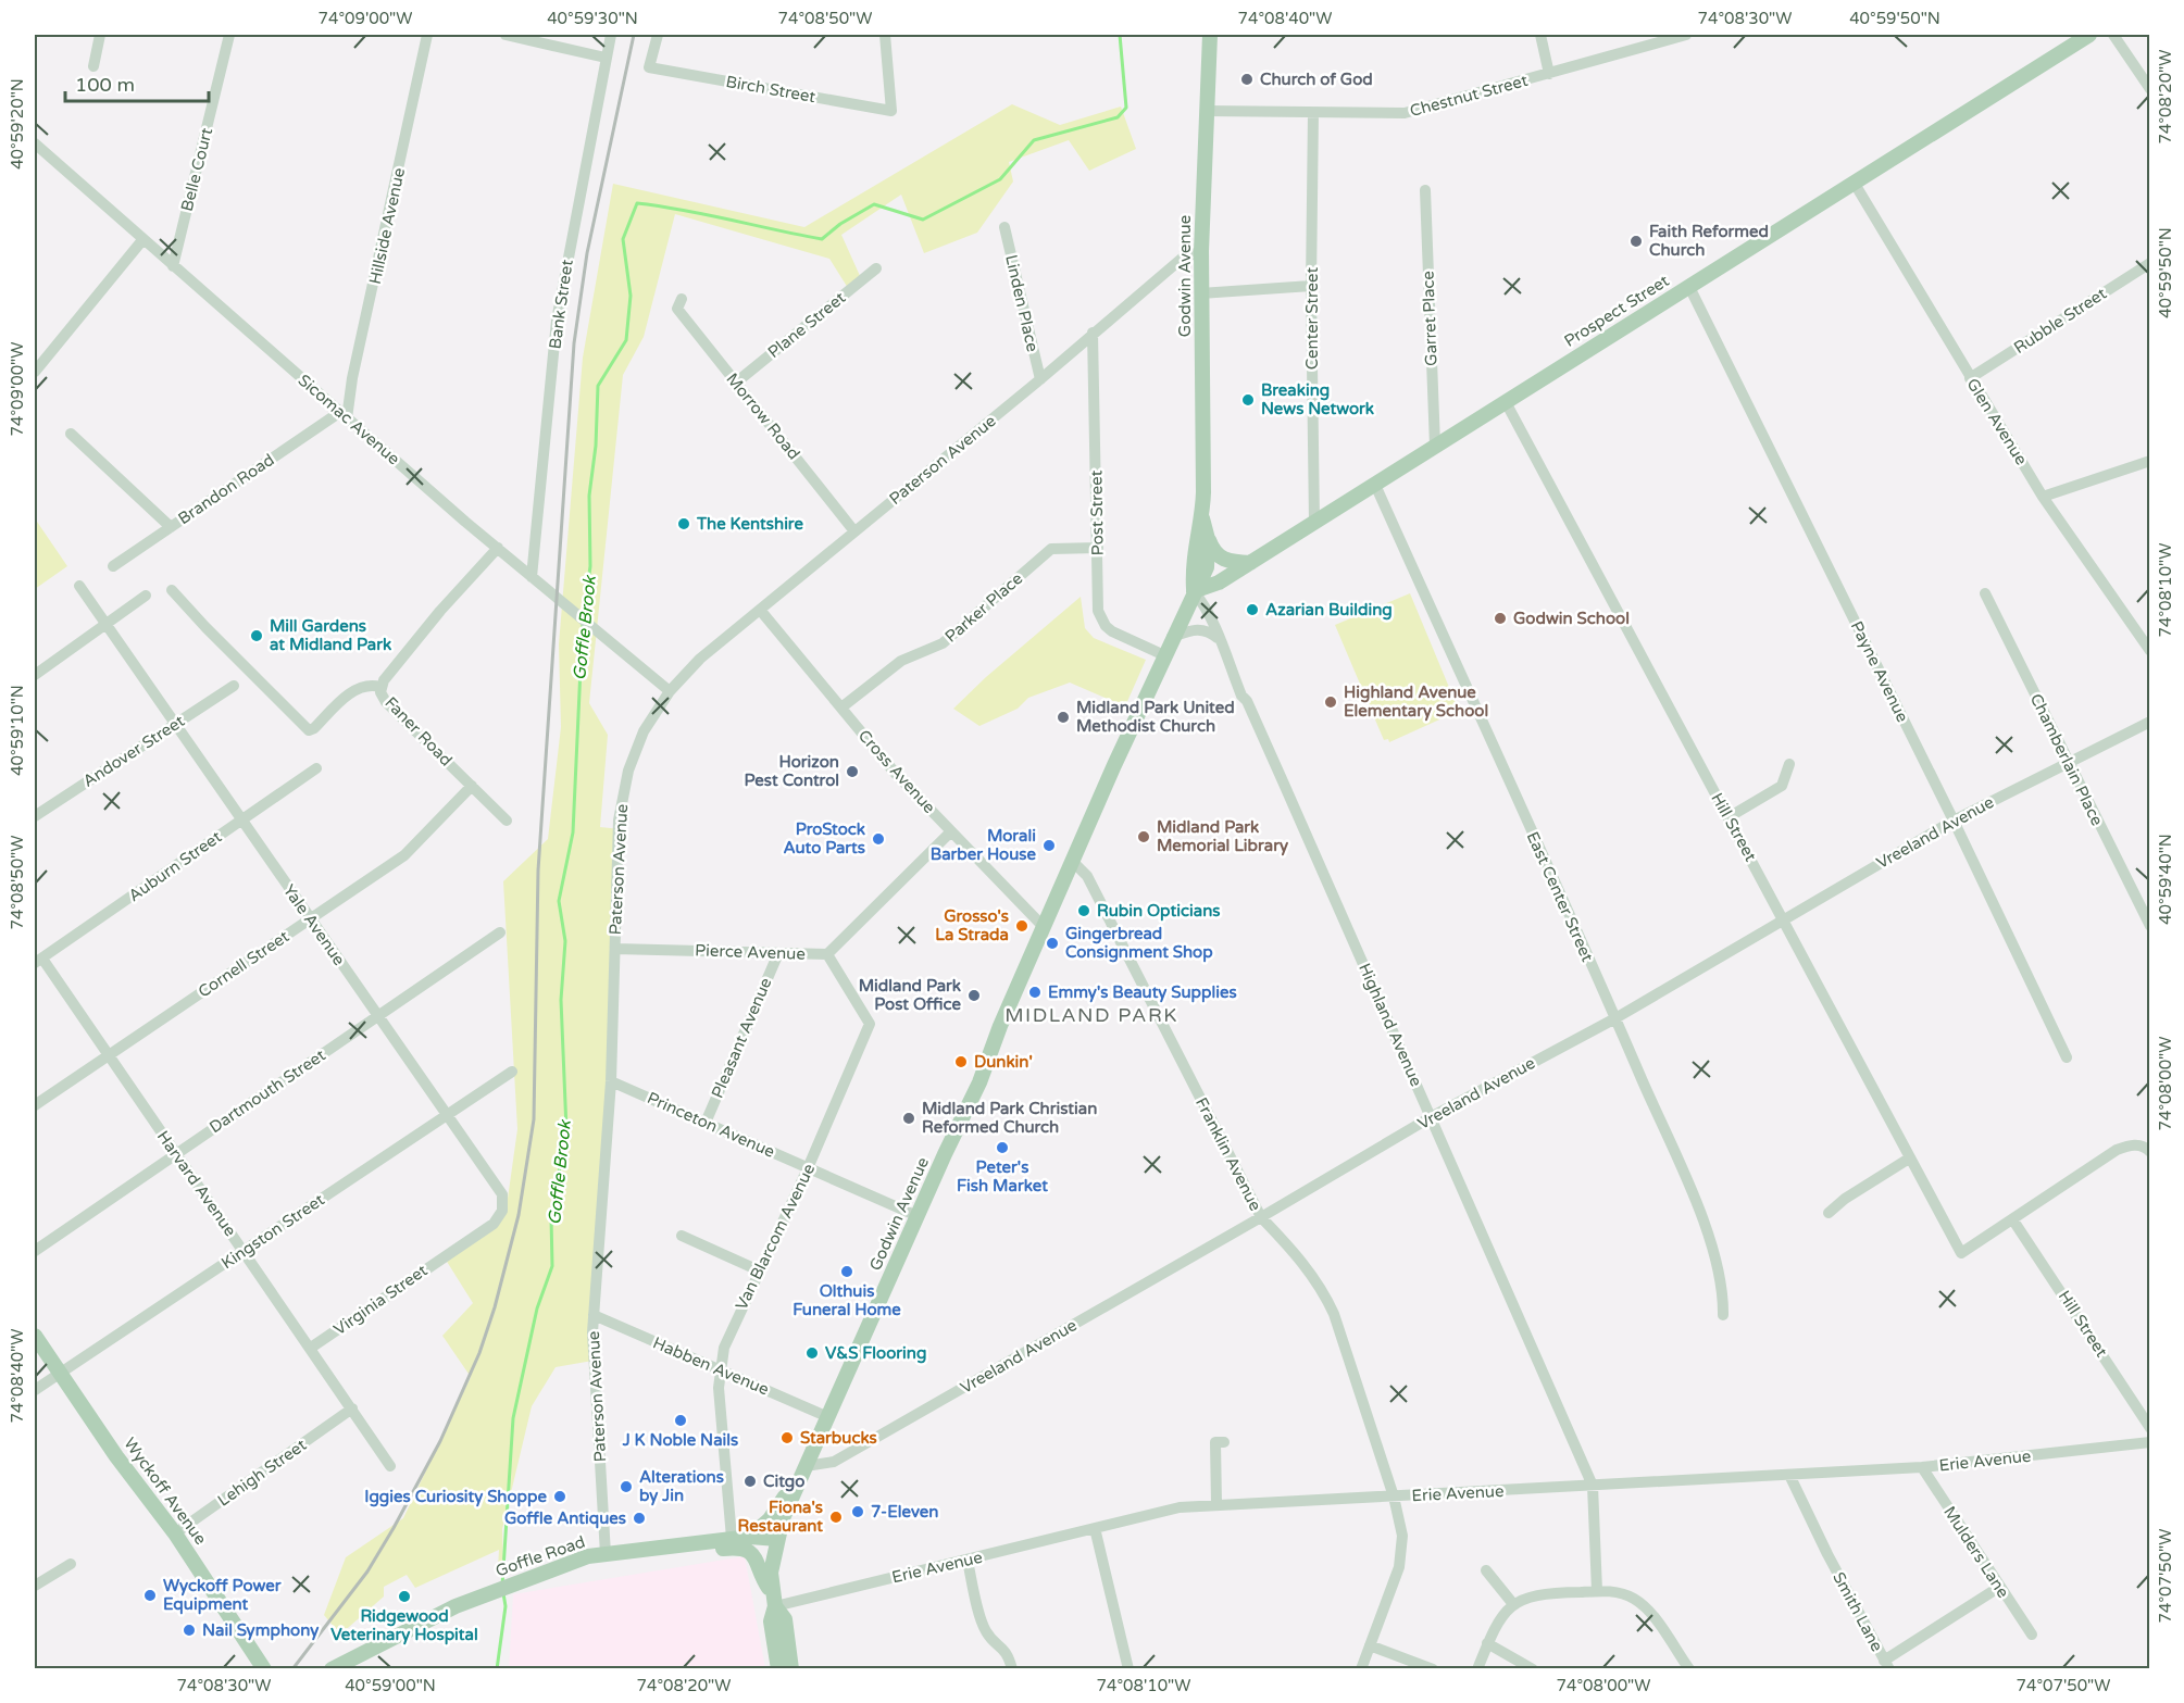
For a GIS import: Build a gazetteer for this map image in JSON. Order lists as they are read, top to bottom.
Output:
{
  "streets": {
    "main road": [
      "Godwin Avenue",
      "Prospect Street",
      "Wyckoff Avenue",
      "Goffle Road"
    ],
    "street": [
      "Birch Street",
      "Chestnut Street",
      "Belle Court",
      "Hillside Avenue",
      "Linden Place",
      "Bank Street",
      "Center Street",
      "Garret Place",
      "Rubble Street",
      "Plane Street",
      "Morrow Road",
      "Sicomac Avenue",
      "Glen Avenue",
      "Paterson Avenue",
      "Brandon Road",
      "Post Street",
      "Parker Place",
      "Payne Avenue",
      "Faner Road",
      "Andover Street",
      "Chamberlain Place",
      "Cross Avenue",
      "Hill Street",
      "Vreeland Avenue",
      "Auburn Street",
      "East Center Street",
      "Yale Avenue",
      "Pierce Avenue",
      "Cornell Street",
      "Highland Avenue",
      "Pleasant Avenue",
      "Dartmouth Street",
      "Princeton Avenue",
      "Franklin Avenue",
      "Harvard Avenue",
      "Kingston Street",
      "Van Blarcom Avenue",
      "Virginia Street",
      "Habben Avenue",
      "Erie Avenue",
      "Lehigh Street",
      "Mulders Lane",
      "Smith Lane"
    ]
  },
  "crossings": [
    ["Chestnut Street", "Godwin Avenue"],
    ["Chestnut Street", "Center Street"],
    ["Belle Court", "Sicomac Avenue"],
    ["Hillside Avenue", "Sicomac Avenue"],
    ["Hillside Avenue", "Brandon Road"],
    ["Godwin Avenue", "Prospect Street"],
    ["Godwin Avenue", "Paterson Avenue"],
    ["Godwin Avenue", "Post Street"],
    ["Godwin Avenue", "Cross Avenue"],
    ["Godwin Avenue", "Vreeland Avenue"],
    ["Godwin Avenue", "Highland Avenue"],
    ["Godwin Avenue", "Princeton Avenue"],
    ["Godwin Avenue", "Franklin Avenue"],
    ["Godwin Avenue", "Habben Avenue"],
    ["Godwin Avenue", "Erie Avenue"],
    ["Godwin Avenue", "Goffle Road"],
    ["Linden Place", "Paterson Avenue"],
    ["Bank Street", "Sicomac Avenue"],
    ["Prospect Street", "Center Street"],
    ["Prospect Street", "Garret Place"],
    ["Prospect Street", "Glen Avenue"],
    ["Prospect Street", "Payne Avenue"],
    ["Prospect Street", "Hill Street"],
    ["Prospect Street", "East Center Street"],
    ["Prospect Street", "Highland Avenue"],
    ["Rubble Street", "Glen Avenue"],
    ["Plane Street", "Morrow Road"],
    ["Morrow Road", "Paterson Avenue"],
    ["Sicomac Avenue", "Paterson Avenue"],
    ["Sicomac Avenue", "Brandon Road"],
    ["Sicomac Avenue", "Faner Road"],
    ["Paterson Avenue", "Post Street"],
    ["Paterson Avenue", "Cross Avenue"],
    ["Paterson Avenue", "Pierce Avenue"],
    ["Paterson Avenue", "Princeton Avenue"],
    ["Paterson Avenue", "Habben Avenue"],
    ["Paterson Avenue", "Goffle Road"],
    ["Post Street", "Parker Place"],
    ["Parker Place", "Cross Avenue"],
    ["Payne Avenue", "Vreeland Avenue"],
    ["Faner Road", "Cornell Street"],
    ["Andover Street", "Yale Avenue"],
    ["Chamberlain Place", "Vreeland Avenue"],
    ["Cross Avenue", "Pierce Avenue"],
    ["Hill Street", "Vreeland Avenue"],
    ["Vreeland Avenue", "East Center Street"],
    ["Vreeland Avenue", "Highland Avenue"],
    ["Vreeland Avenue", "Franklin Avenue"],
    ["Auburn Street", "Yale Avenue"],
    ["Auburn Street", "Harvard Avenue"],
    ["Yale Avenue", "Cornell Street"],
    ["Yale Avenue", "Dartmouth Street"],
    ["Yale Avenue", "Kingston Street"],
    ["Yale Avenue", "Virginia Street"],
    ["Pierce Avenue", "Pleasant Avenue"],
    ["Pierce Avenue", "Van Blarcom Avenue"],
    ["Cornell Street", "Harvard Avenue"],
    ["Highland Avenue", "Erie Avenue"],
    ["Pleasant Avenue", "Princeton Avenue"],
    ["Dartmouth Street", "Harvard Avenue"],
    ["Princeton Avenue", "Van Blarcom Avenue"],
    ["Franklin Avenue", "Erie Avenue"],
    ["Harvard Avenue", "Kingston Street"],
    ["Harvard Avenue", "Virginia Street"],
    ["Harvard Avenue", "Lehigh Street"],
    ["Kingston Street", "Wyckoff Avenue"],
    ["Van Blarcom Avenue", "Habben Avenue"],
    ["Van Blarcom Avenue", "Goffle Road"],
    ["Erie Avenue", "Mulders Lane"],
    ["Erie Avenue", "Smith Lane"],
    ["Lehigh Street", "Wyckoff Avenue"],
    ["Mulders Lane", "Smith Lane"]
  ],
  "districts": ["MIDLAND PARK"],
  "water": ["Goffle Brook"],
  "places": [
    "Church of God",
    "Faith Reformed Church",
    "Breaking News Network",
    "The Kentshire",
    "Azarian Building",
    "Godwin School",
    "Mill Gardens at Midland Park",
    "Highland Avenue Elementary School",
    "Midland Park United Methodist Church",
    "Horizon Pest Control",
    "Midland Park Memorial Library",
    "ProStock Auto Parts",
    "Morali Barber House",
    "Rubin Opticians",
    "Grosso's La Strada",
    "Gingerbread Consignment Shop",
    "Emmy's Beauty Supplies",
    "Midland Park Post Office",
    "Dunkin'",
    "Midland Park Christian Reformed Church",
    "Peter's Fish Market",
    "Olthuis Funeral Home",
    "V&S Flooring",
    "J K Noble Nails",
    "Starbucks",
    "Citgo",
    "Alterations by Jin",
    "Iggies Curiosity Shoppe",
    "7-Eleven",
    "Fiona's Restaurant",
    "Goffle Antiques",
    "Wyckoff Power Equipment",
    "Ridgewood Veterinary Hospital",
    "Nail Symphony"
  ],
  "scale_bar": "100 m",
  "coordinates": [
    "74°09'00\"W",
    "40°59'30\"N",
    "74°08'50\"W",
    "74°08'40\"W",
    "74°08'30\"W",
    "40°59'50\"N",
    "74°08'20\"W",
    "40°59'20\"N",
    "74°08'10\"W",
    "40°59'10\"N",
    "40°59'40\"N",
    "74°08'00\"W",
    "74°07'50\"W",
    "40°59'00\"N"
  ]
}
